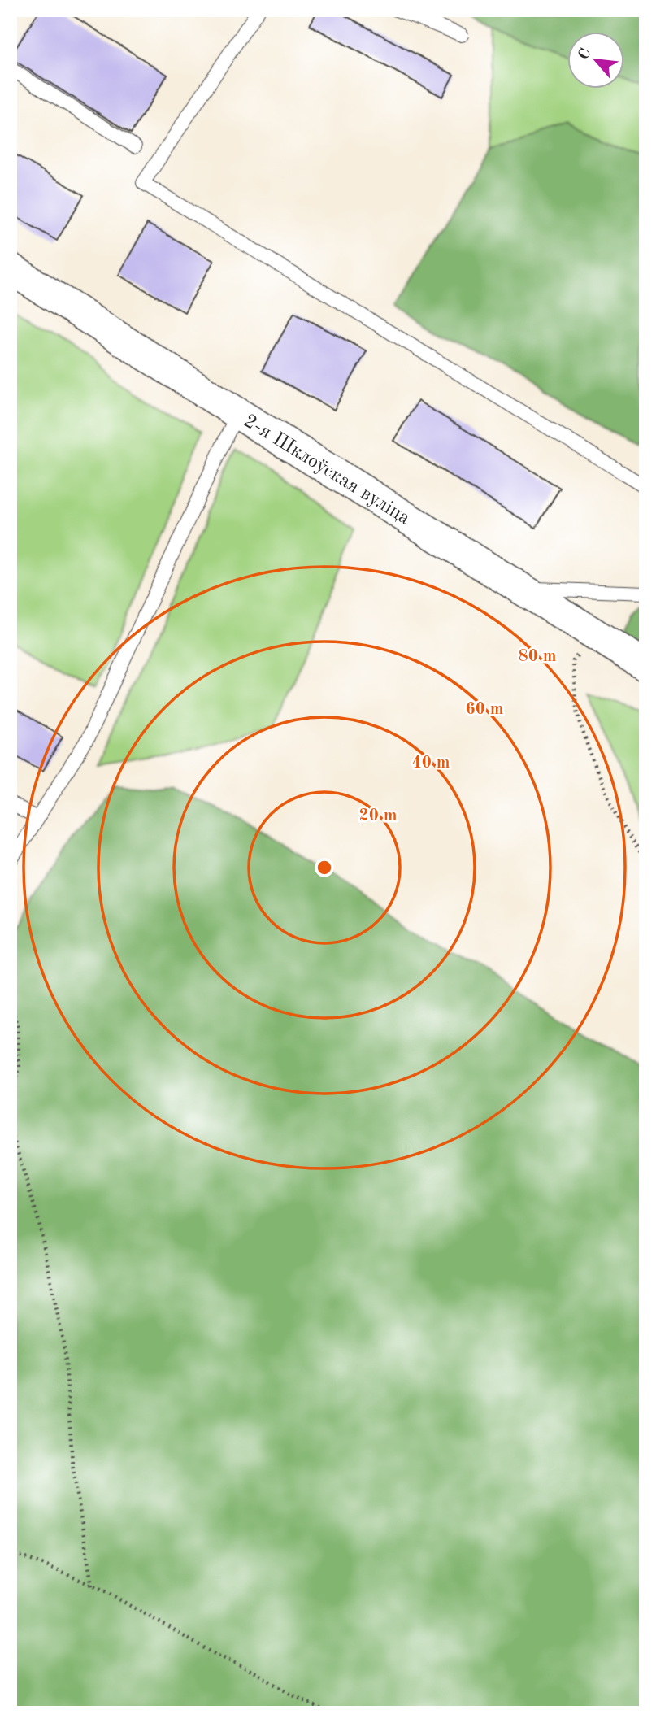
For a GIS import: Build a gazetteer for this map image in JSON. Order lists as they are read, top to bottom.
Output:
{
  "streets": {
    "street": ["2-я Шклоўская вуліца"]
  },
  "north": "top left",
  "rings": [
    "80 m",
    "60 m",
    "40 m",
    "20 m"
  ]
}
